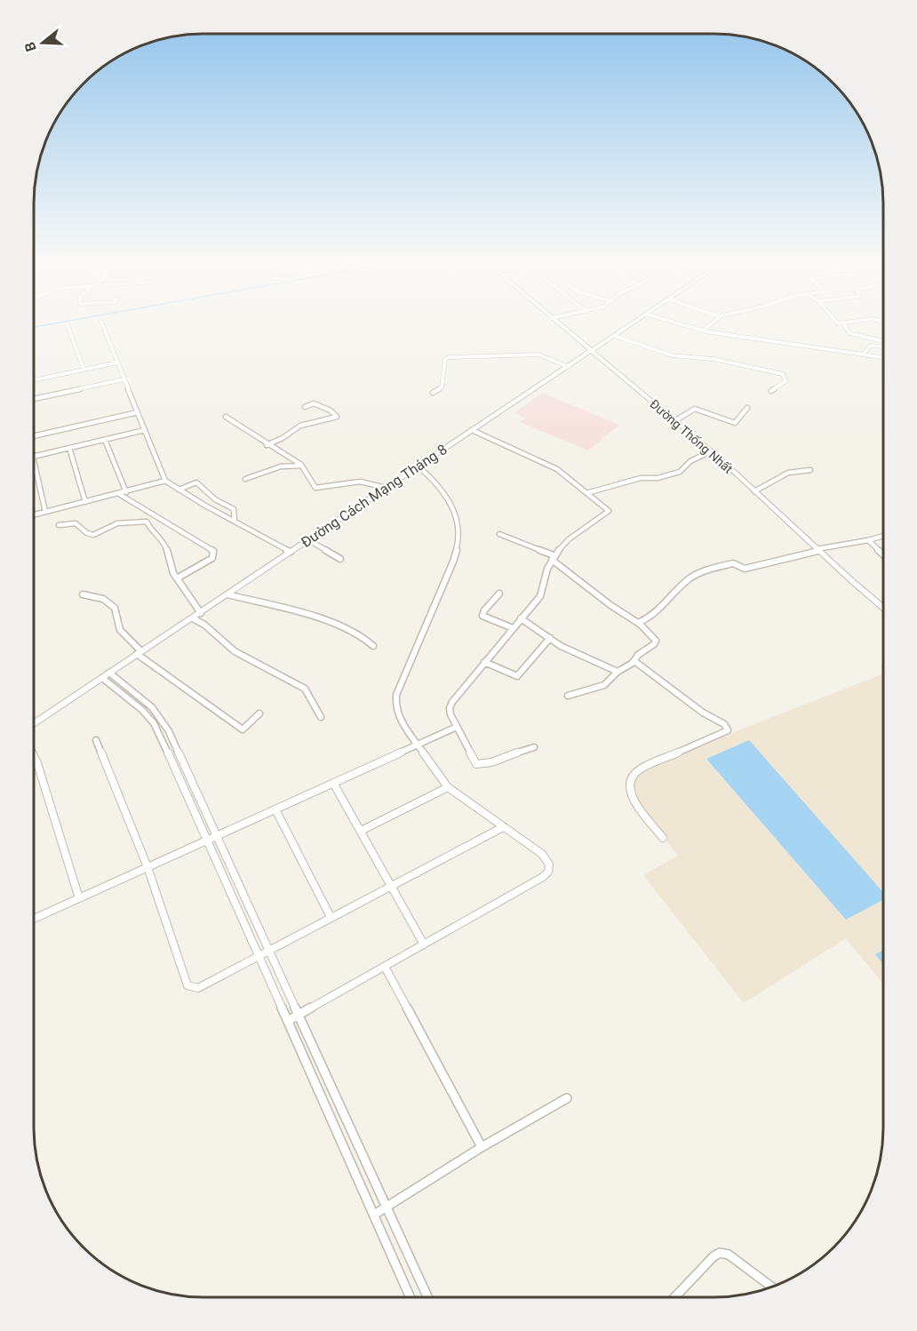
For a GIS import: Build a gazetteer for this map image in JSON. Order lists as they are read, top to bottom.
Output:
{
  "streets": {
    "street": ["Đường Thống Nhất", "Đường Cách Mạng Tháng 8"]
  },
  "crossings": [
    ["Đường Thống Nhất", "Đường Cách Mạng Tháng 8"]
  ],
  "north": "left"
}
